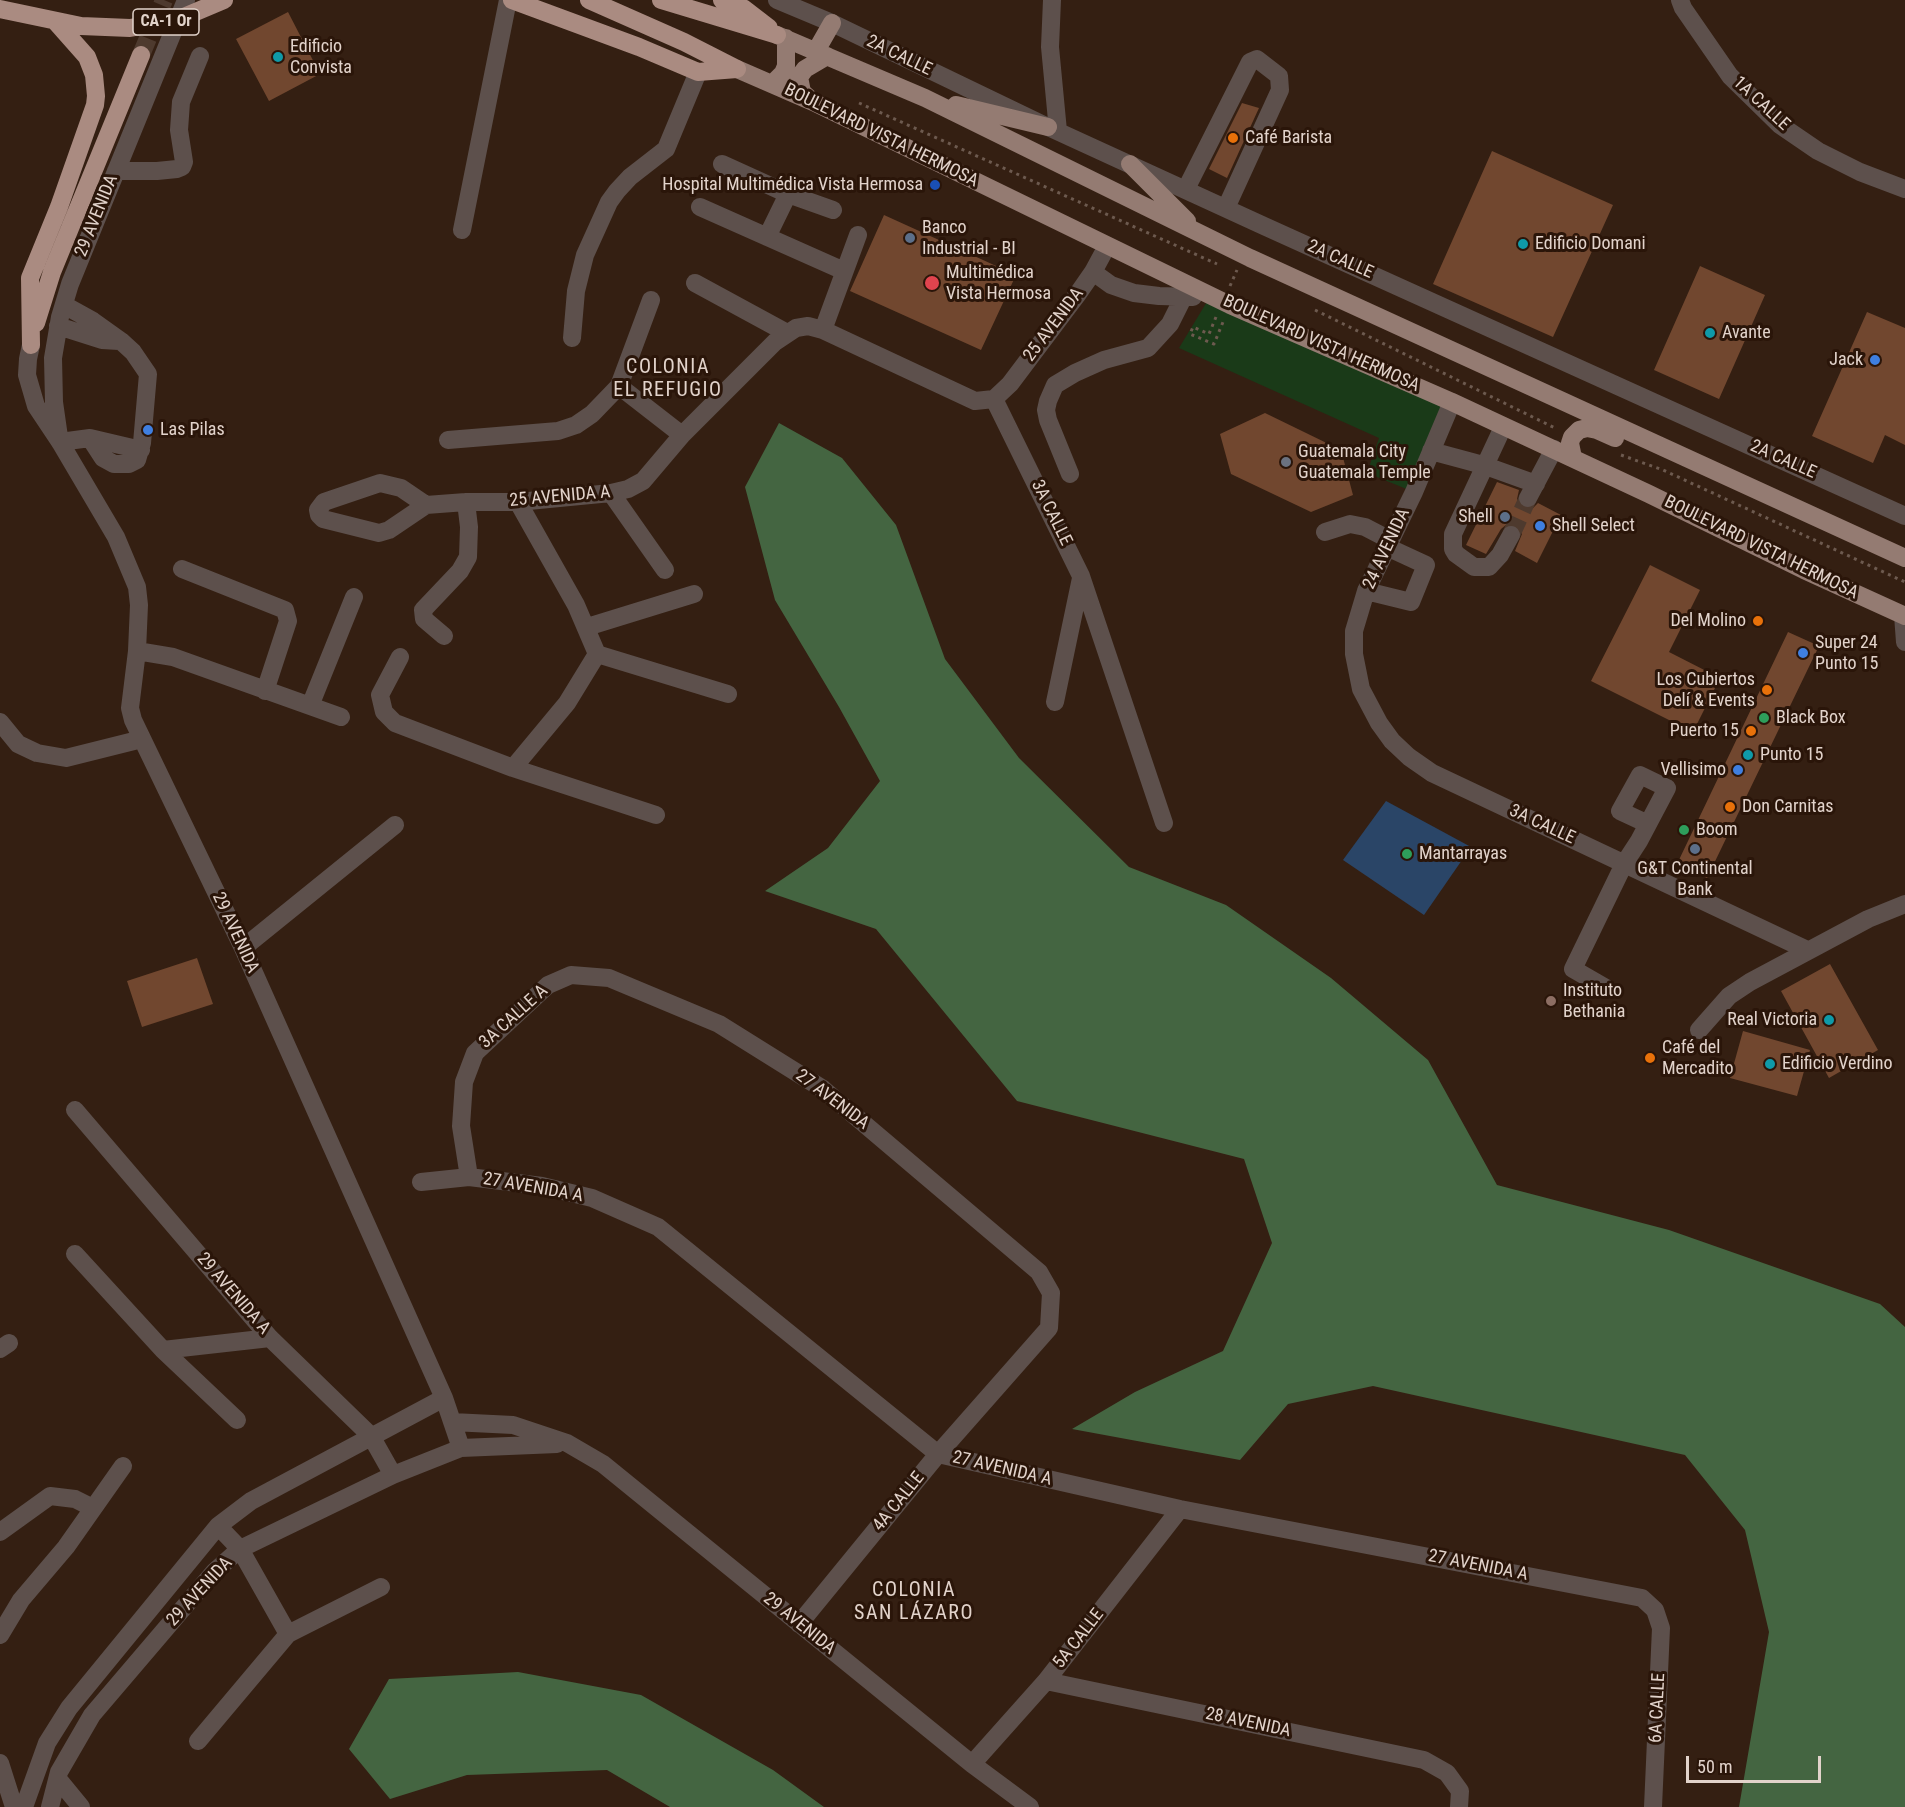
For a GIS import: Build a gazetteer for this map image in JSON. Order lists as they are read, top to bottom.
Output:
{
  "streets": {
    "highway": ["CA-1 Or"],
    "main road": ["BOULEVARD VISTA HERMOSA"],
    "street": [
      "2A CALLE",
      "1A CALLE",
      "29 AVENIDA",
      "25 AVENIDA",
      "25 AVENIDA A",
      "3A CALLE",
      "24 AVENIDA",
      "3A CALLE A",
      "27 AVENIDA",
      "27 AVENIDA A",
      "29 AVENIDA A",
      "4A CALLE",
      "5A CALLE",
      "6A CALLE",
      "28 AVENIDA"
    ]
  },
  "crossings": [
    ["BOULEVARD VISTA HERMOSA", "25 AVENIDA"],
    ["BOULEVARD VISTA HERMOSA", "24 AVENIDA"],
    ["29 AVENIDA", "29 AVENIDA A"],
    ["29 AVENIDA", "4A CALLE"],
    ["29 AVENIDA", "5A CALLE"],
    ["25 AVENIDA", "3A CALLE"],
    ["3A CALLE", "24 AVENIDA"],
    ["3A CALLE A", "27 AVENIDA"],
    ["3A CALLE A", "27 AVENIDA A"],
    ["27 AVENIDA", "4A CALLE"],
    ["27 AVENIDA A", "4A CALLE"],
    ["27 AVENIDA A", "5A CALLE"],
    ["27 AVENIDA A", "6A CALLE"],
    ["5A CALLE", "28 AVENIDA"]
  ],
  "districts": ["COLONIA EL REFUGIO", "COLONIA SAN LÁZARO"],
  "places": [
    "Edificio Convista",
    "Café Barista",
    "Hospital Multimédica Vista Hermosa",
    "Banco Industrial - BI",
    "Edificio Domani",
    "Multimédica Vista Hermosa",
    "Avante",
    "Jack",
    "Las Pilas",
    "Guatemala City Guatemala Temple",
    "Shell",
    "Shell Select",
    "Del Molino",
    "Super 24 Punto 15",
    "Los Cubiertos Delí & Events",
    "Black Box",
    "Puerto 15",
    "Punto 15",
    "Vellisimo",
    "Don Carnitas",
    "Boom",
    "G&T Continental Bank",
    "Mantarrayas",
    "Instituto Bethania",
    "Real Victoria",
    "Café del Mercadito",
    "Edificio Verdino"
  ],
  "scale_bar": "50 m"
}
